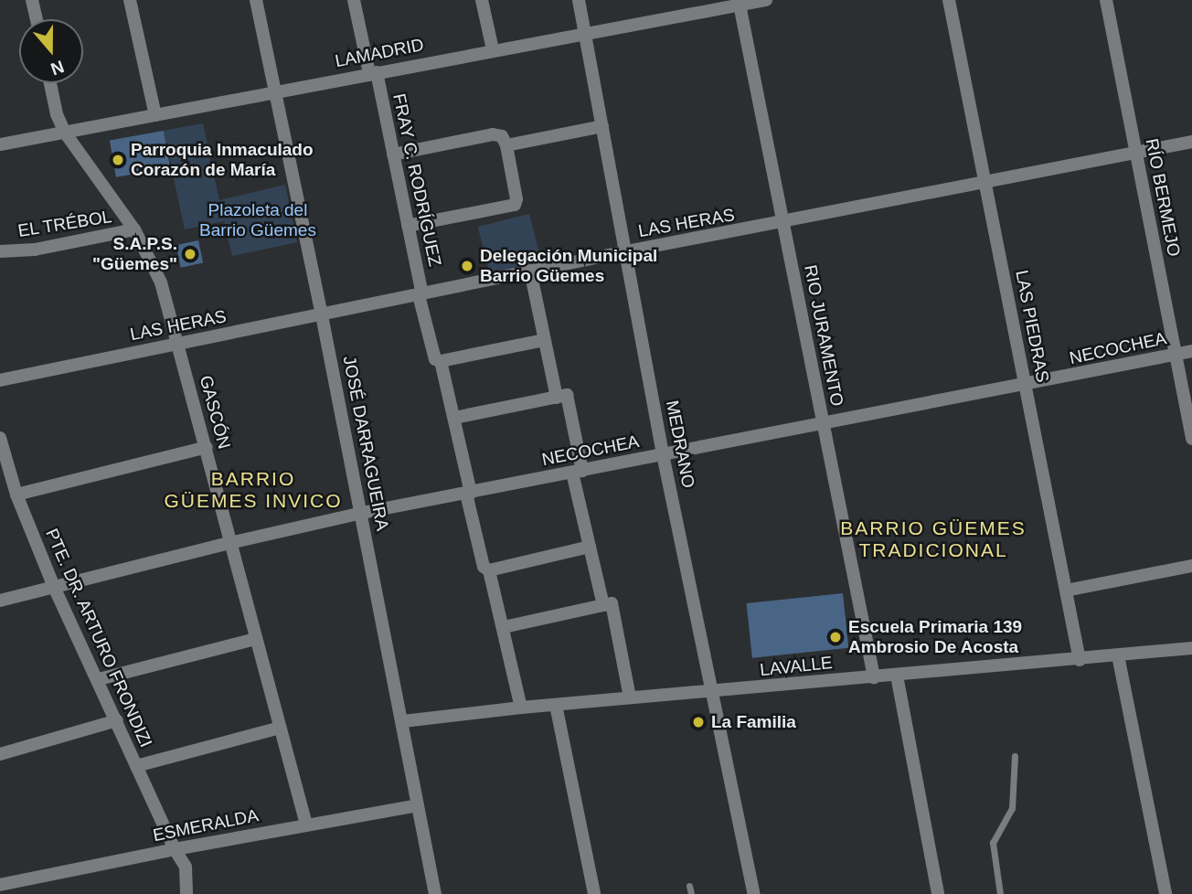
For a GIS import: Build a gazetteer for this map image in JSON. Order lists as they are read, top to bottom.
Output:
{
  "streets": {
    "street": [
      "LAMADRID",
      "FRAY C. RODRÍGUEZ",
      "RÍO BERMEJO",
      "LAS HERAS",
      "EL TRÉBOL",
      "LAS PIEDRAS",
      "RIO JURAMENTO",
      "NECOCHEA",
      "GASCÓN",
      "JOSÉ DARRAGUEIRA",
      "MEDRANO",
      "PTE. DR. ARTURO FRONDIZI",
      "LAVALLE",
      "ESMERALDA"
    ]
  },
  "crossings": [
    ["LAMADRID", "FRAY C. RODRÍGUEZ"],
    ["LAMADRID", "RIO JURAMENTO"],
    ["LAMADRID", "GASCÓN"],
    ["LAMADRID", "JOSÉ DARRAGUEIRA"],
    ["LAMADRID", "MEDRANO"],
    ["FRAY C. RODRÍGUEZ", "LAS HERAS"],
    ["RÍO BERMEJO", "LAS HERAS"],
    ["RÍO BERMEJO", "NECOCHEA"],
    ["LAS HERAS", "LAS PIEDRAS"],
    ["LAS HERAS", "RIO JURAMENTO"],
    ["LAS HERAS", "GASCÓN"],
    ["LAS HERAS", "JOSÉ DARRAGUEIRA"],
    ["LAS HERAS", "MEDRANO"],
    ["EL TRÉBOL", "GASCÓN"],
    ["LAS PIEDRAS", "NECOCHEA"],
    ["LAS PIEDRAS", "LAVALLE"],
    ["RIO JURAMENTO", "NECOCHEA"],
    ["RIO JURAMENTO", "LAVALLE"],
    ["NECOCHEA", "GASCÓN"],
    ["NECOCHEA", "JOSÉ DARRAGUEIRA"],
    ["NECOCHEA", "MEDRANO"],
    ["NECOCHEA", "PTE. DR. ARTURO FRONDIZI"],
    ["GASCÓN", "ESMERALDA"],
    ["JOSÉ DARRAGUEIRA", "LAVALLE"],
    ["JOSÉ DARRAGUEIRA", "ESMERALDA"],
    ["MEDRANO", "LAVALLE"],
    ["PTE. DR. ARTURO FRONDIZI", "ESMERALDA"]
  ],
  "districts": ["BARRIO GÜEMES INVICO", "BARRIO GÜEMES TRADICIONAL"],
  "parks": ["Plazoleta del Barrio Güemes"],
  "places": [
    "Parroquia Inmaculado Corazón de María",
    "S.A.P.S. \"Güemes\"",
    "Delegación Municipal Barrio Güemes",
    "Escuela Primaria 139 Ambrosio De Acosta",
    "La Familia"
  ],
  "north": "bottom"
}
